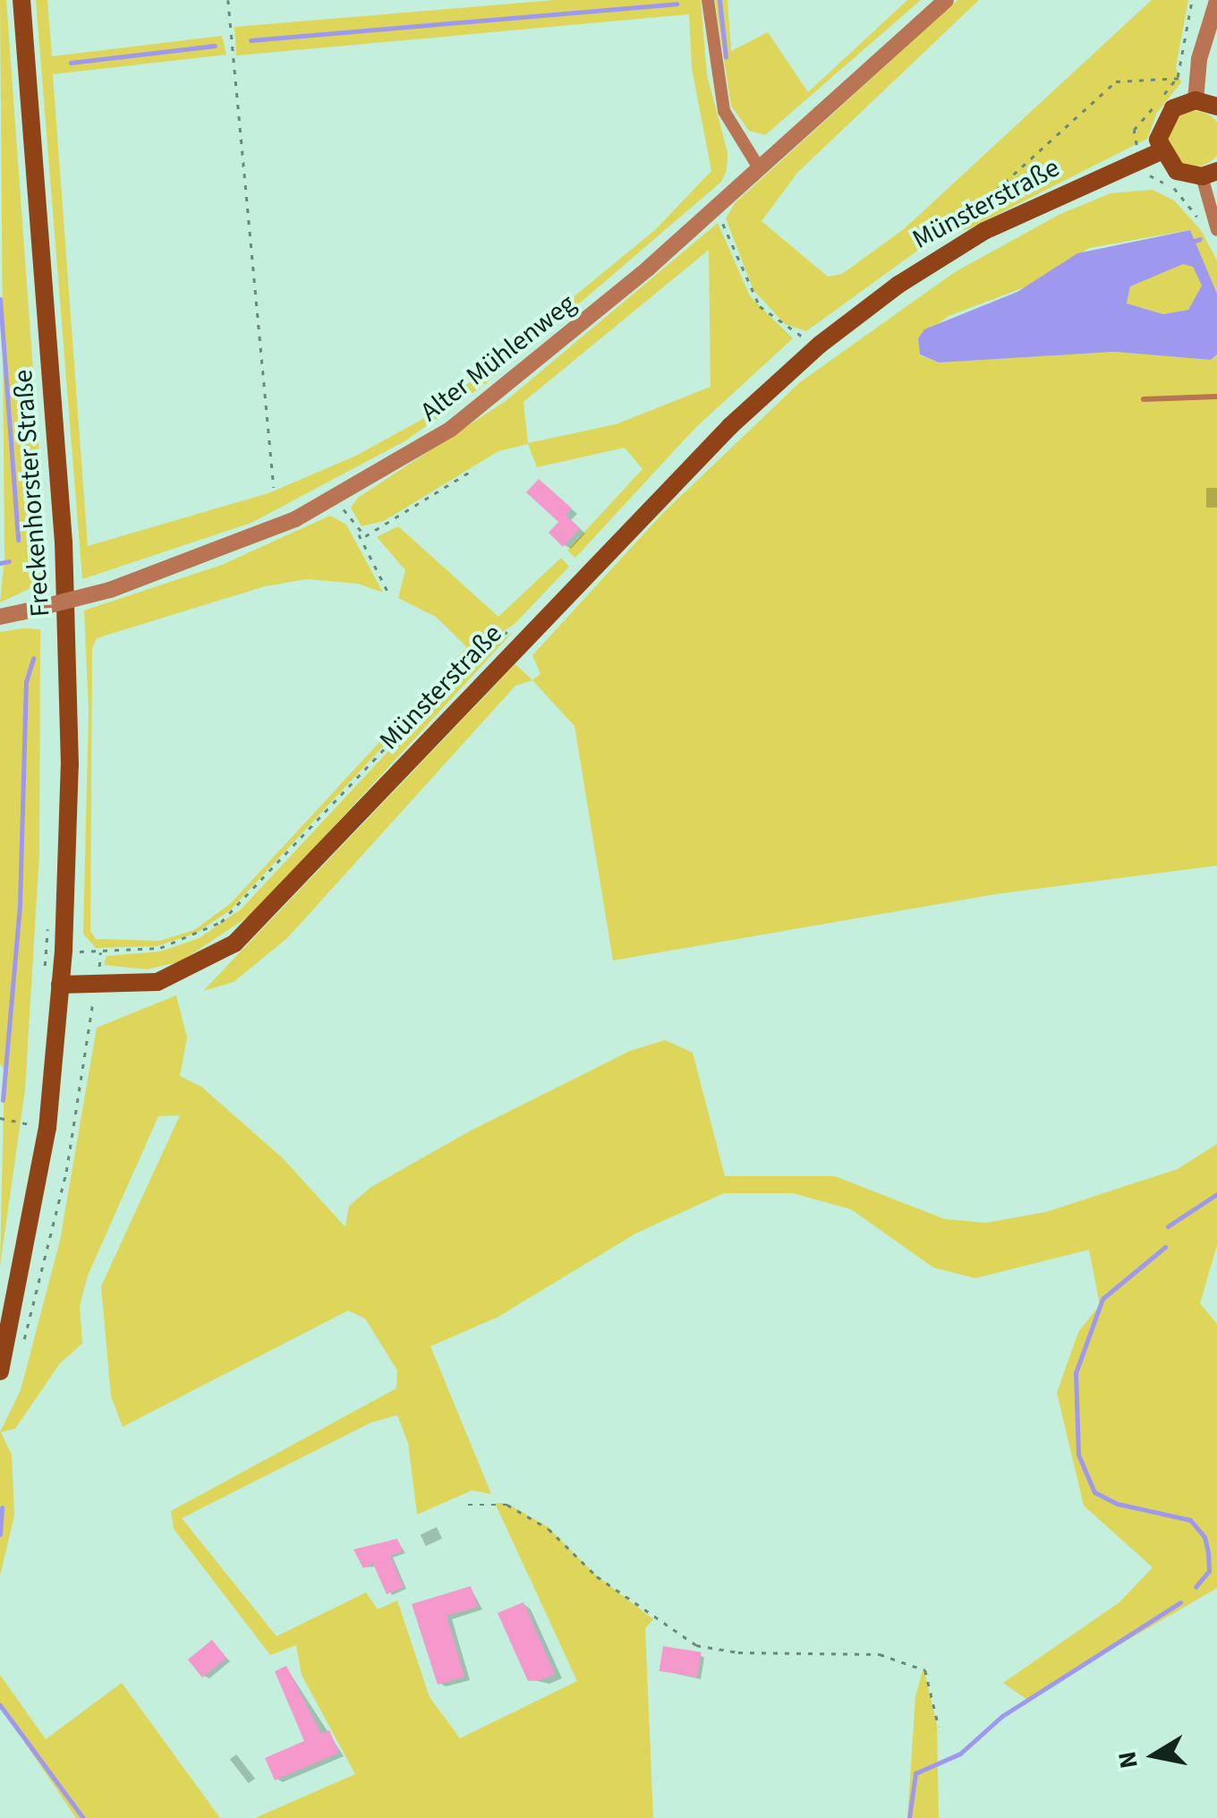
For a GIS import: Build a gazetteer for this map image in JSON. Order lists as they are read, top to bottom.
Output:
{
  "streets": {
    "main road": ["Münsterstraße", "Freckenhorster Straße"],
    "street": ["Alter Mühlenweg"]
  },
  "crossings": [
    ["Münsterstraße", "Freckenhorster Straße"]
  ],
  "north": "left"
}
